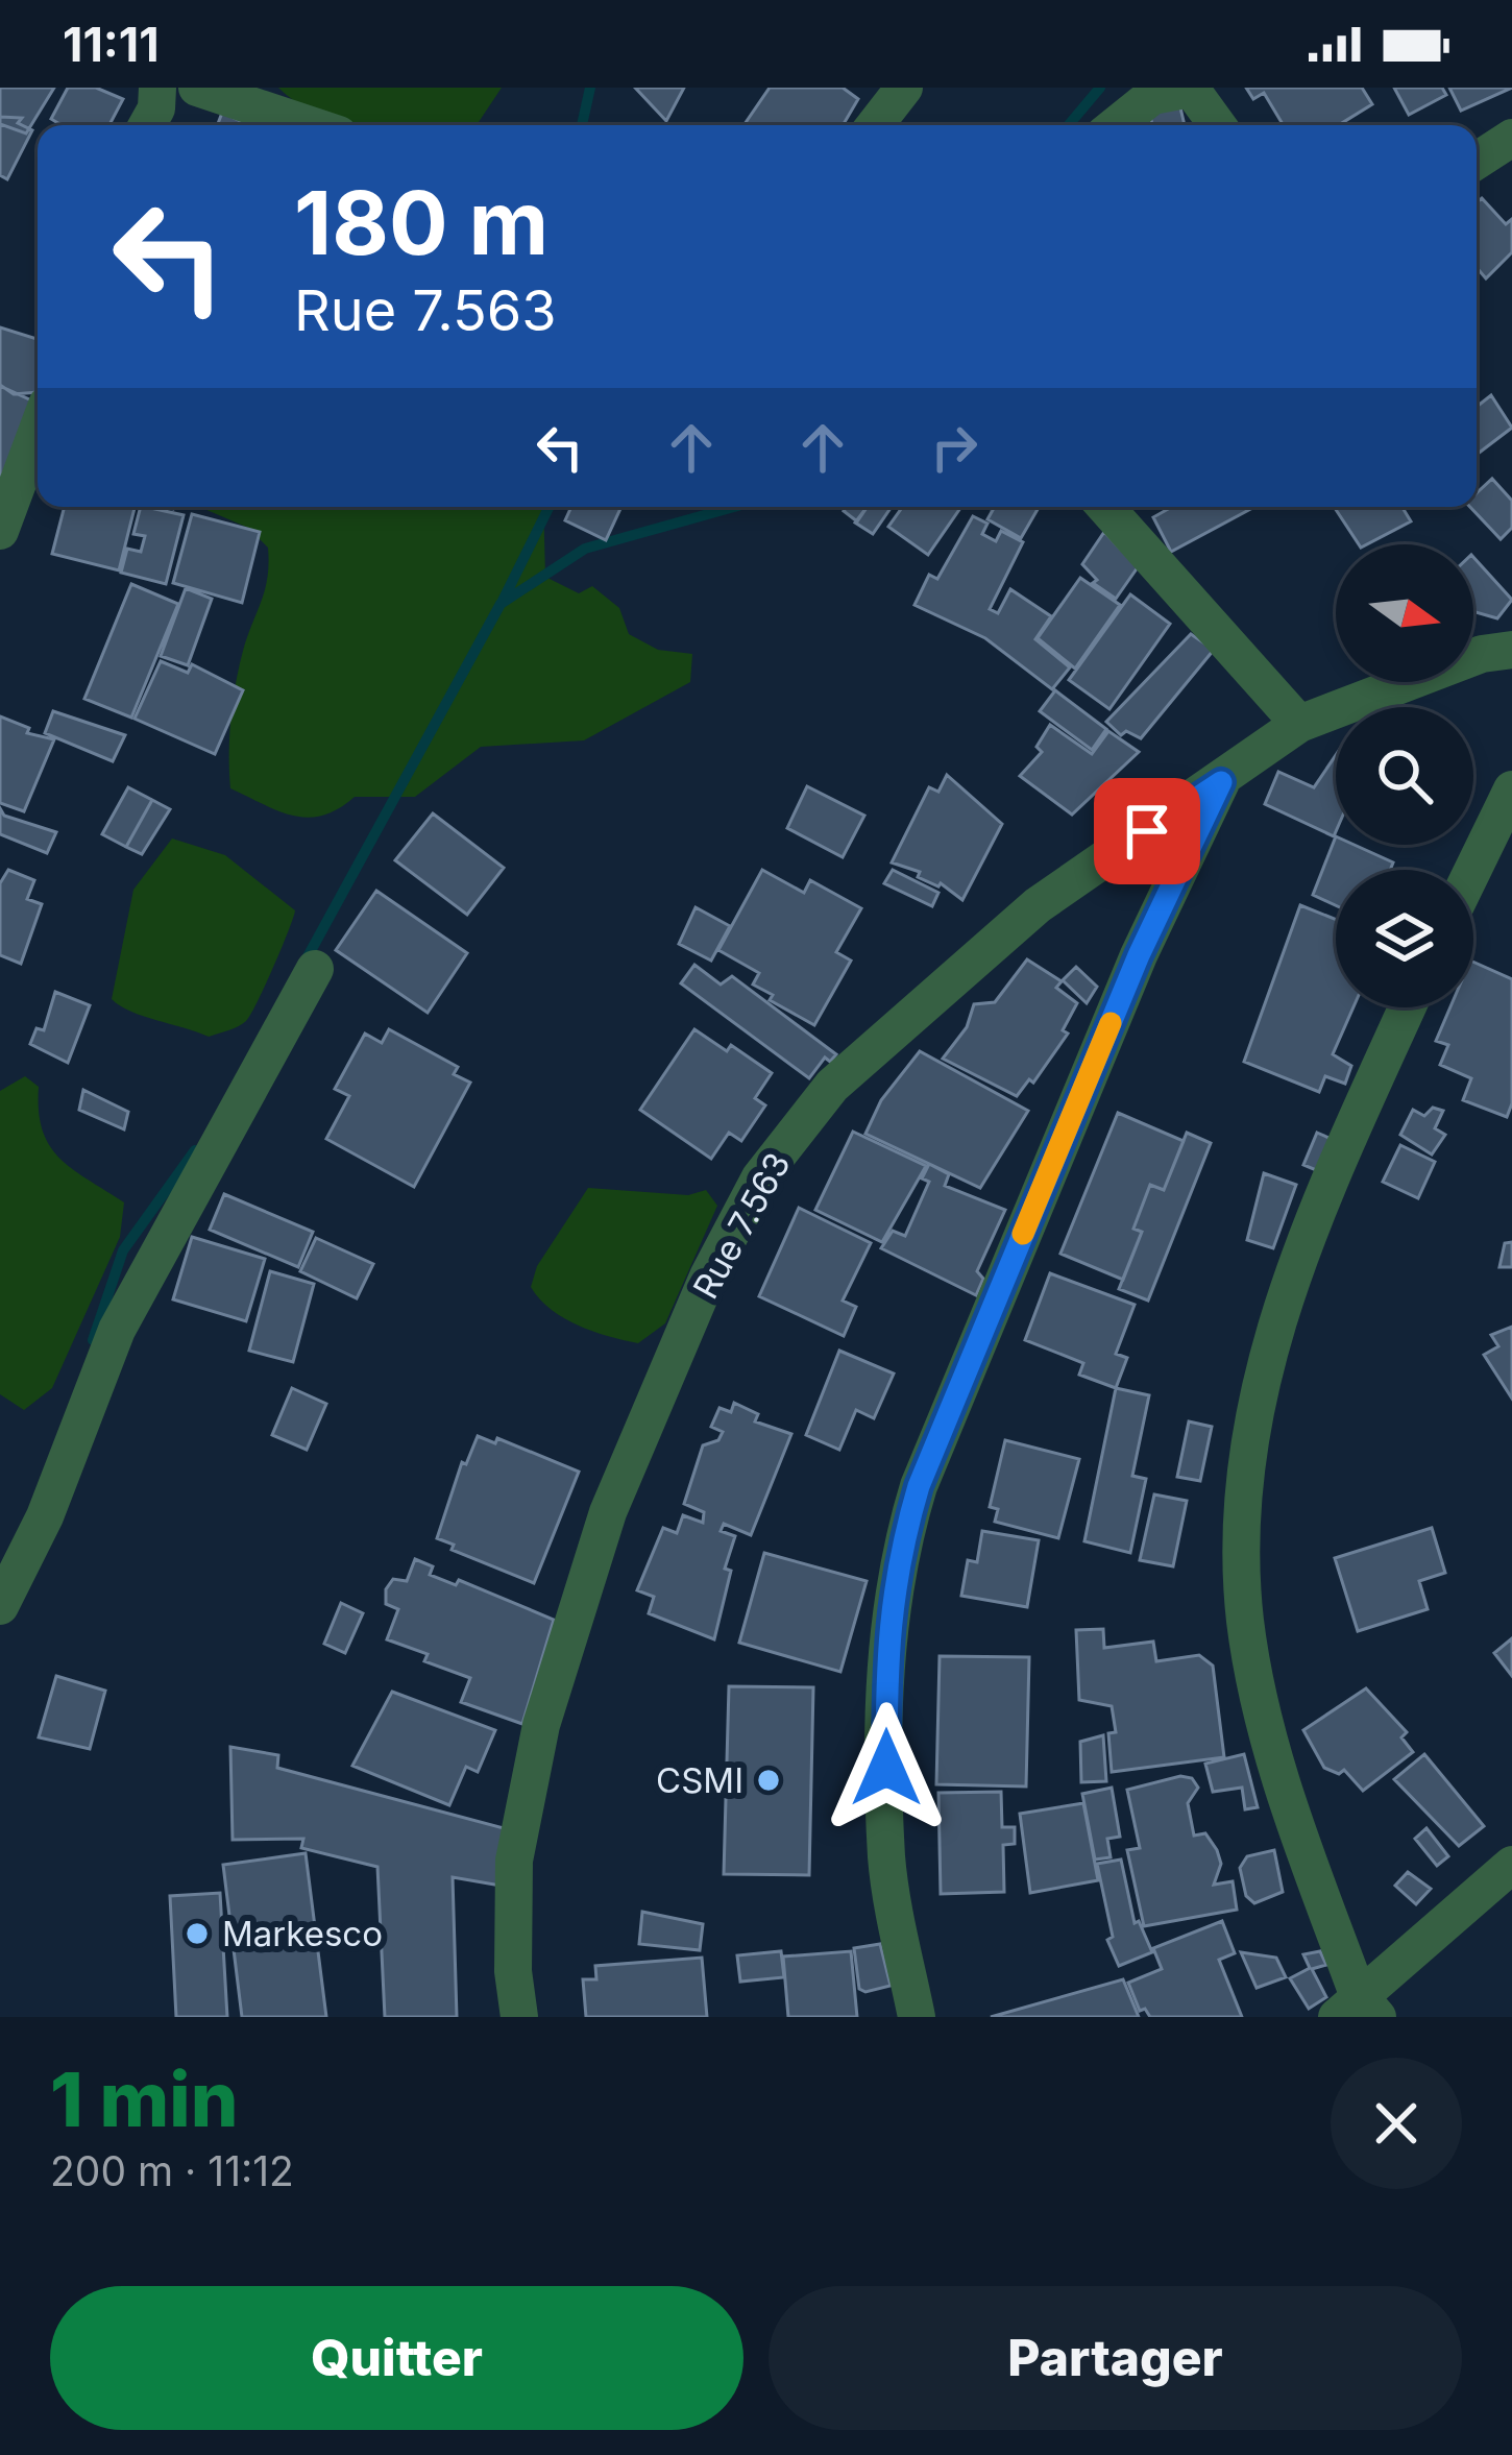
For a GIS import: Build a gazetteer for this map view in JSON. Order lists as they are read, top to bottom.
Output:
{
  "streets": {
    "street": ["Rue 7.563"]
  },
  "places": ["CSMI", "Markesco"],
  "north": "right",
  "page": {
    "status": "11:11",
    "turn": ["180 m", "Rue 7.563"],
    "heading": ["1 min", "200 m · 11:12"],
    "buttons": ["Quitter", "Partager"]
  }
}
